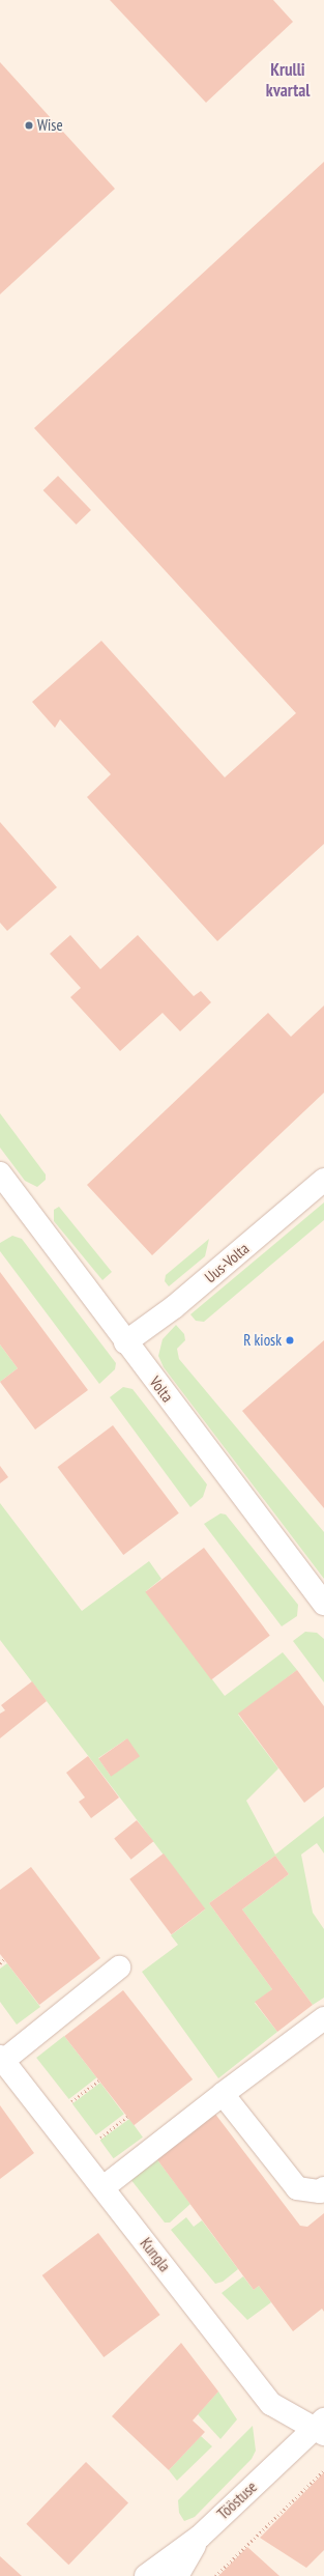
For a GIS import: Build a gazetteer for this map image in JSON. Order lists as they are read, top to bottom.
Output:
{
  "streets": {
    "street": [
      "Uus-Volta",
      "Volta",
      "Kungla",
      "Tööstuse"
    ]
  },
  "crossings": [
    ["Uus-Volta", "Volta"],
    ["Kungla", "Tööstuse"]
  ],
  "districts": ["Krulli kvartal"],
  "places": ["Wise", "R kiosk"]
}
